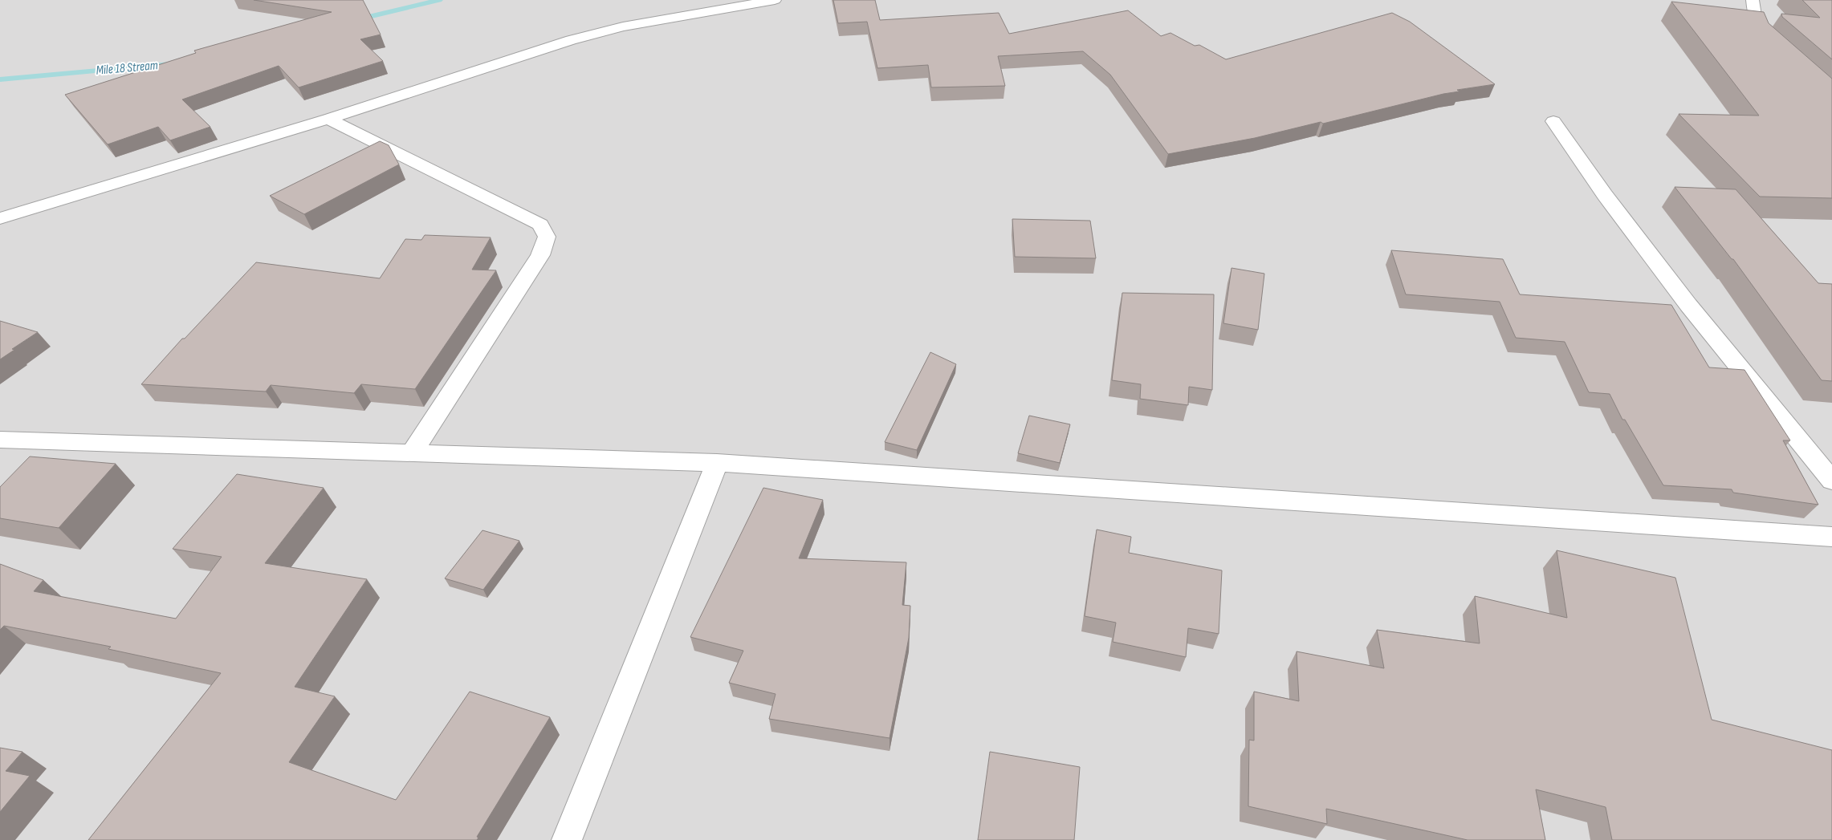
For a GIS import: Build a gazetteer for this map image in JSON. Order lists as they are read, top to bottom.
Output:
{
  "water": ["Mile 18 Stream"]
}
